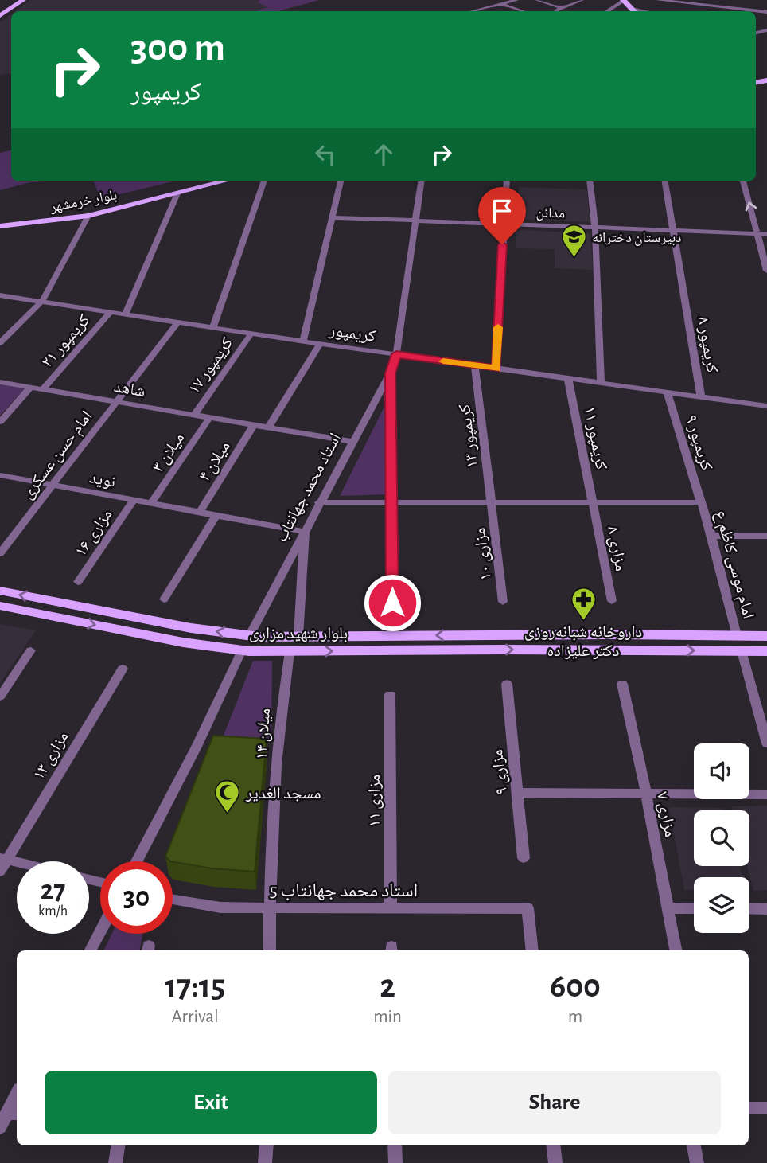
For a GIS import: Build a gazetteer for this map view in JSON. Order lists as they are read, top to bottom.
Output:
{
  "streets": {
    "main road": ["بلوار خرمشهر", "بلوار شهید مزاری"],
    "street": [
      "مدائن",
      "کریمپور",
      "کریمپور ۲۱",
      "کریمپور ۸",
      "کریمپور ۱۷",
      "شاهد",
      "کریمپور ۱۳",
      "کریمپور ۱۱",
      "کریمپور ۹",
      "میلان ۳",
      "امام حسن عسکری",
      "میلان ۴",
      "نوید",
      "استاد محمد جهانتاب",
      "مزاری ۱۶",
      "مزاری ۸",
      "مزاری ۱۰",
      "امام موسی کاظم ع",
      "میلان ۱۴",
      "مزاری ۱۳",
      "مزاری ۹",
      "مزاری ۱۱",
      "مزاری ۷",
      "استاد محمد جهانتاب 5"
    ]
  },
  "crossings": [
    ["مدائن", "کریمپور ۸"],
    ["مدائن", "استاد محمد جهانتاب"],
    ["کریمپور", "کریمپور ۲۱"],
    ["کریمپور", "کریمپور ۸"],
    ["کریمپور", "کریمپور ۱۷"],
    ["کریمپور", "کریمپور ۱۳"],
    ["کریمپور", "کریمپور ۱۱"],
    ["کریمپور", "کریمپور ۹"],
    ["کریمپور", "استاد محمد جهانتاب"],
    ["کریمپور ۲۱", "شاهد"],
    ["کریمپور ۱۷", "شاهد"],
    ["شاهد", "میلان ۳"],
    ["شاهد", "امام حسن عسکری"],
    ["شاهد", "میلان ۴"],
    ["شاهد", "استاد محمد جهانتاب"],
    ["کریمپور ۱۳", "مزاری ۱۰"],
    ["کریمپور ۱۱", "مزاری ۸"],
    ["کریمپور ۹", "امام موسی کاظم ع"],
    ["میلان ۳", "نوید"],
    ["امام حسن عسکری", "نوید"],
    ["میلان ۴", "نوید"],
    ["نوید", "استاد محمد جهانتاب"],
    ["نوید", "مزاری ۱۶"],
    ["استاد محمد جهانتاب", "بلوار شهید مزاری"],
    ["امام موسی کاظم ع", "بلوار شهید مزاری"],
    ["بلوار شهید مزاری", "میلان ۱۴"],
    ["میلان ۱۴", "استاد محمد جهانتاب 5"],
    ["مزاری ۱۱", "استاد محمد جهانتاب 5"]
  ],
  "places": {
    "school or university": ["دبیرستان دخترانه"],
    "pharmacy": ["داروخانه شبانه‌روزی دکتر علیزاده"],
    "mosque": ["مسجد الغدیر"]
  },
  "page": {
    "turn": ["300 m", "کریمپور"],
    "speed": "27 km/h",
    "limit": "30",
    "eta": [
      "17:15",
      "Arrival",
      "2",
      "min",
      "600",
      "m"
    ],
    "buttons": ["Exit", "Share"]
  }
}
